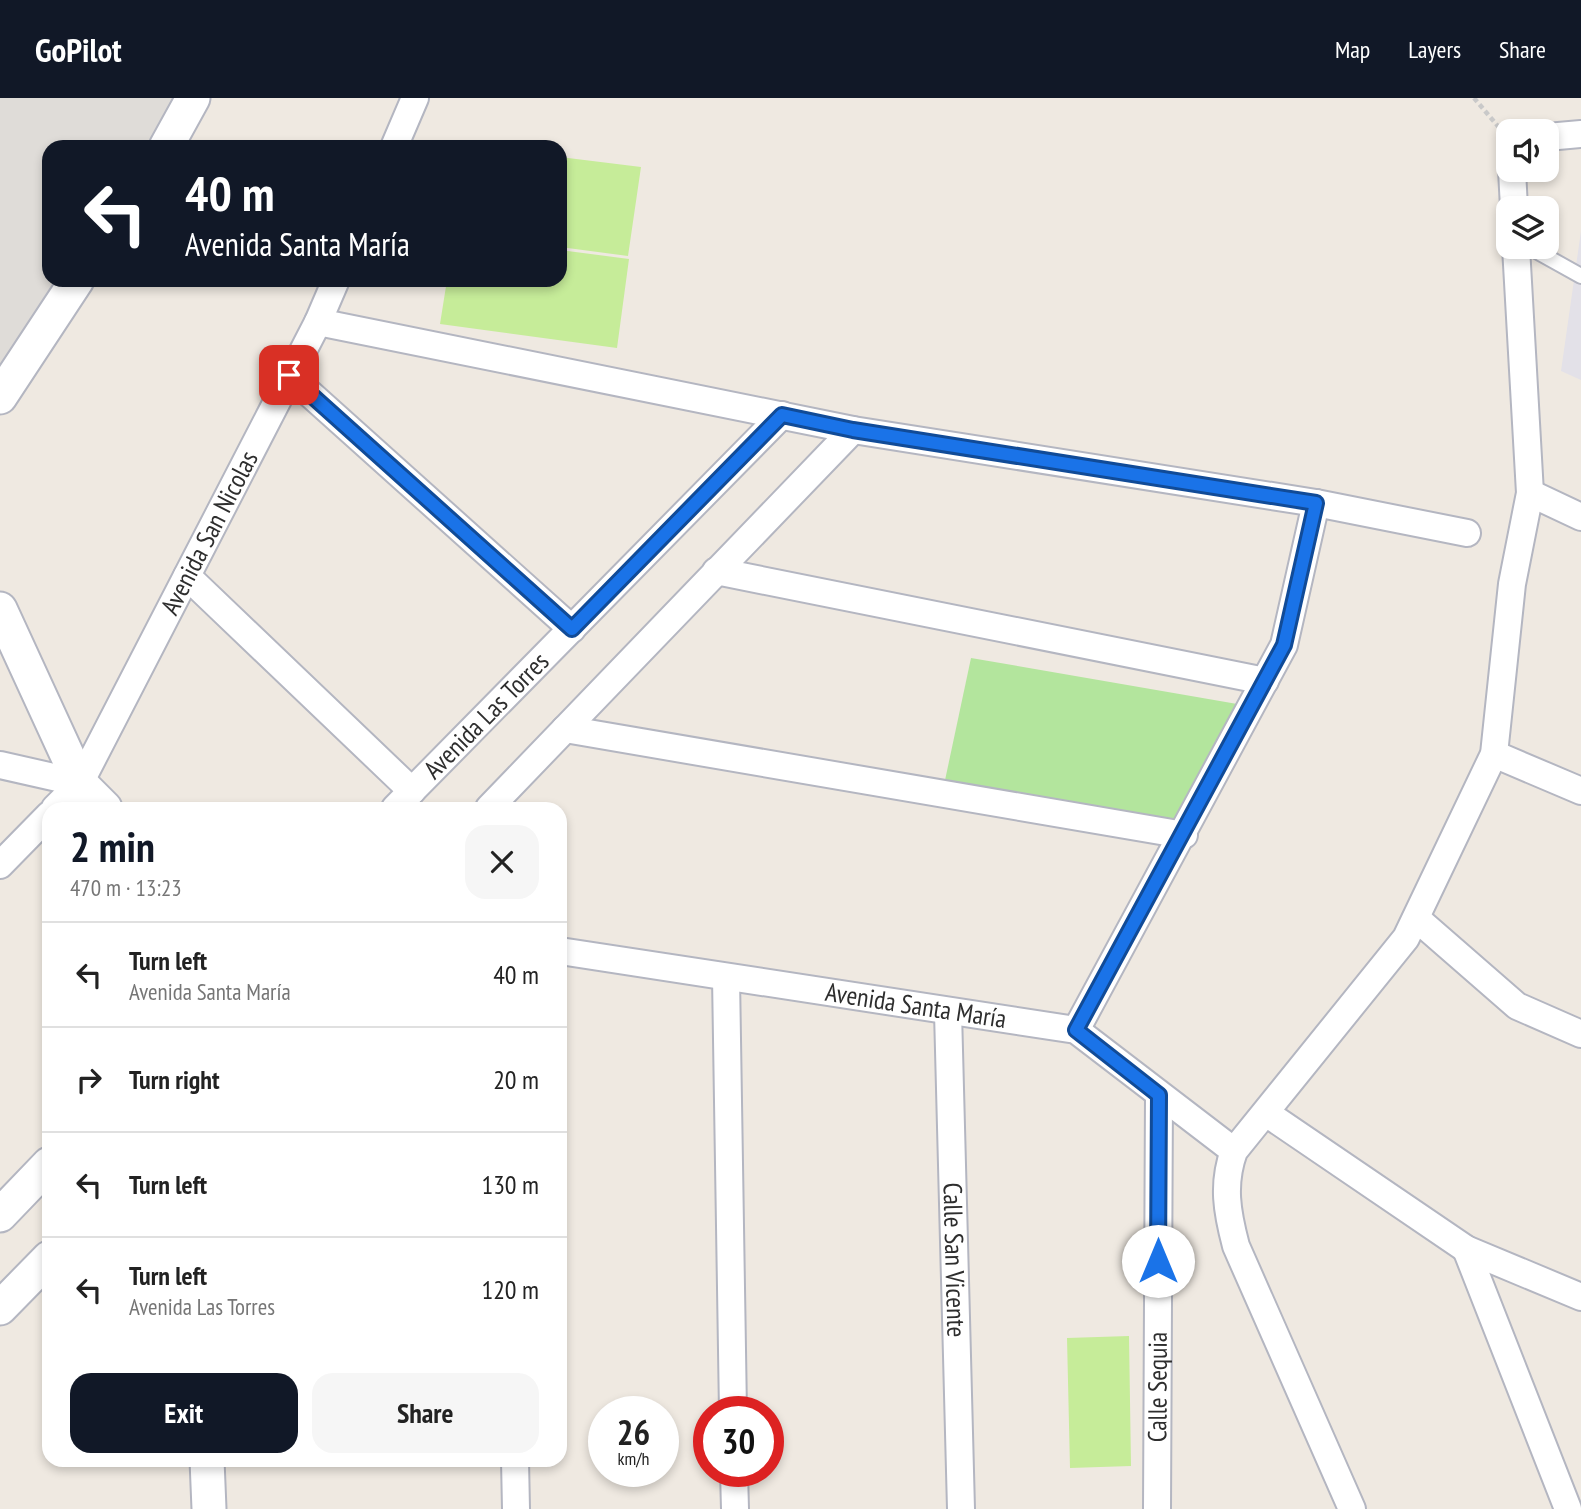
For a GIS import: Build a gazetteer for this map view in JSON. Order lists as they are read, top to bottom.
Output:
{
  "streets": {
    "street": [
      "Avenida San Nicolas",
      "Avenida Las Torres",
      "Avenida Santa María",
      "Calle San Vicente",
      "Calle Sequia"
    ]
  },
  "crossings": [
    ["Avenida Santa María", "Calle San Vicente"]
  ],
  "page": {
    "header": "GoPilot",
    "nav": ["Map", "Layers", "Share"],
    "turn": ["40 m", "Avenida Santa María"],
    "heading": ["2 min", "470 m · 13:23"],
    "list": [
      {
        "name": "Turn left",
        "note": "Avenida Santa María",
        "value": "40 m"
      },
      {
        "name": "Turn right",
        "value": "20 m"
      },
      {
        "name": "Turn left",
        "value": "130 m"
      },
      {
        "name": "Turn left",
        "note": "Avenida Las Torres",
        "value": "120 m"
      }
    ],
    "buttons": ["Exit", "Share"],
    "speed": "26 km/h",
    "limit": "30"
  }
}
